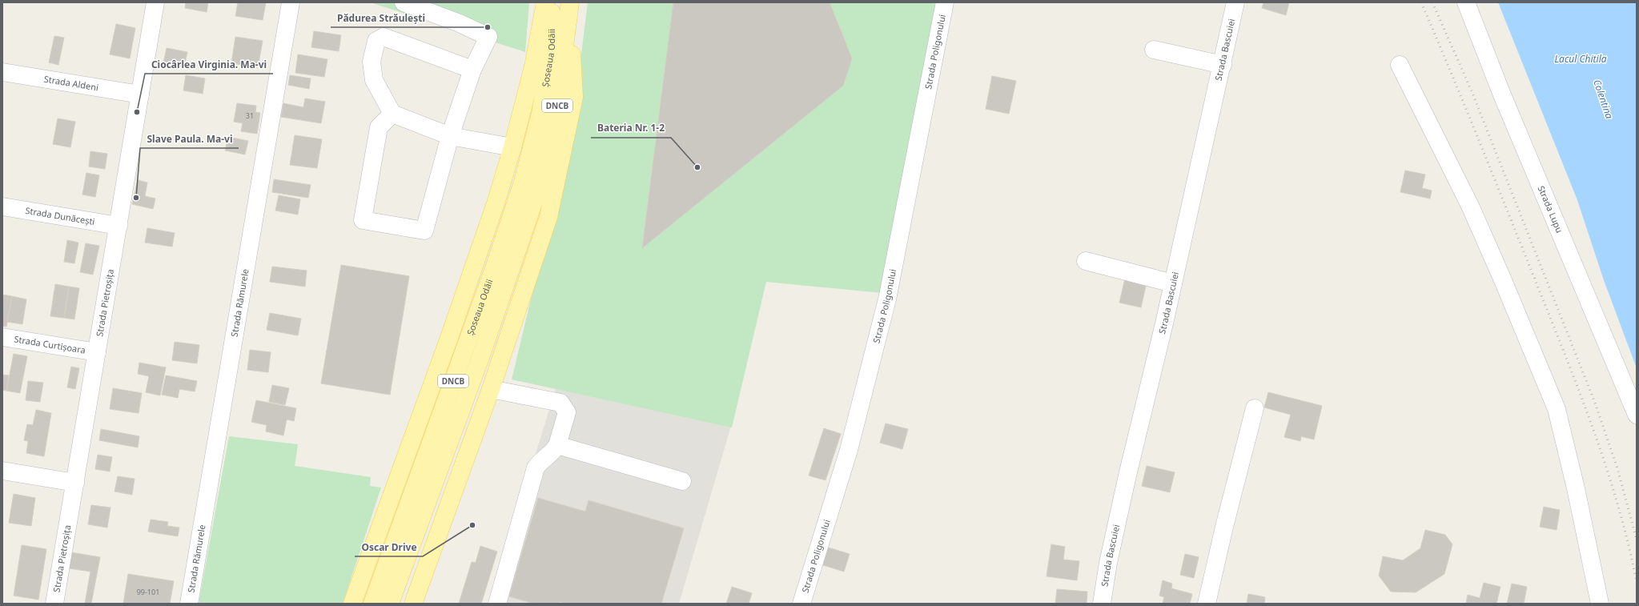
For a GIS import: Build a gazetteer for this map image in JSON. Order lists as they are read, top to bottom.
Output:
{
  "streets": {
    "main road": ["Șoseaua Odăii", "DNCB"],
    "street": [
      "Strada Bascuiei",
      "Strada Poligonului",
      "Strada Aldeni",
      "Strada Lupu",
      "Strada Dunăcești",
      "Strada Pietroșița",
      "Strada Rămurele",
      "Strada Curtișoara"
    ]
  },
  "crossings": [
    ["Strada Aldeni", "Strada Pietroșița"],
    ["Strada Dunăcești", "Strada Pietroșița"],
    ["Strada Pietroșița", "Strada Curtișoara"]
  ],
  "water": ["Lacul Chitila", "Colentina"],
  "places": [
    "Pădurea Străulești",
    "Ciocârlea Virginia. Ma-vi",
    "Bateria Nr. 1-2",
    "Slave Paula. Ma-vi",
    "Oscar Drive"
  ],
  "house_numbers": ["31", "99-101"]
}
